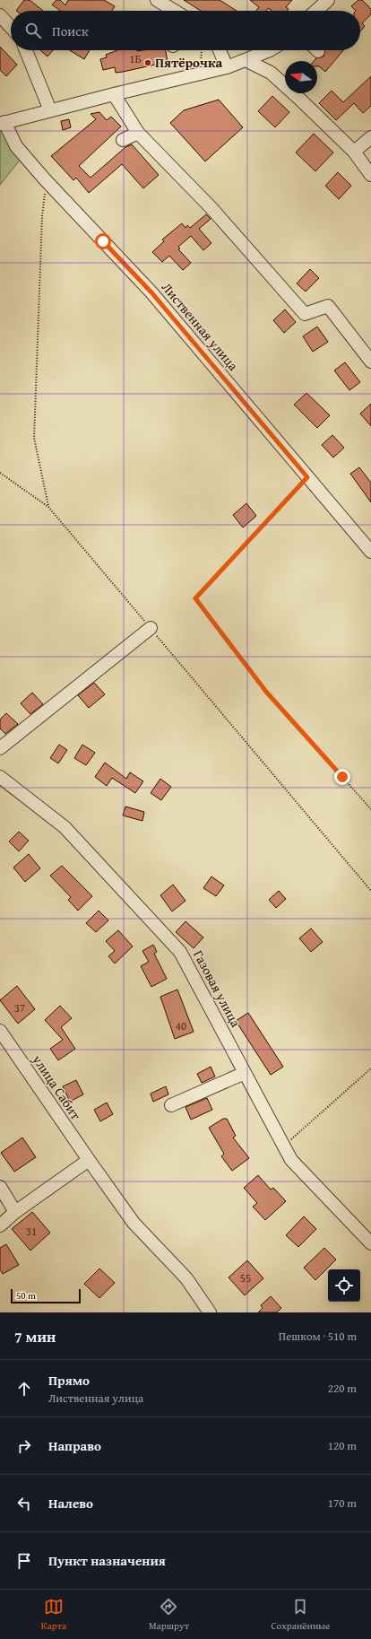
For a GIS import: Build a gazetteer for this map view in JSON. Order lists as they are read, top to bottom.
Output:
{
  "streets": {
    "street": ["Лиственная улица", "Газовая улица", "улица Сабит"]
  },
  "places": ["Пятёрочка"],
  "house_numbers": [
    "1Б",
    "37",
    "40",
    "31",
    "55"
  ],
  "scale_bar": "50 m",
  "north": "left",
  "page": {
    "search": "Поиск",
    "scale": "50 m",
    "heading": ["7 мин", "Пешком · 510 m"],
    "list": [
      ["Прямо", "Лиственная улица", "220 m"],
      ["Направо", "120 m"],
      ["Налево", "170 m"],
      "Пункт назначения"
    ],
    "nav": ["Карта", "Маршрут", "Сохранённые"]
  }
}
